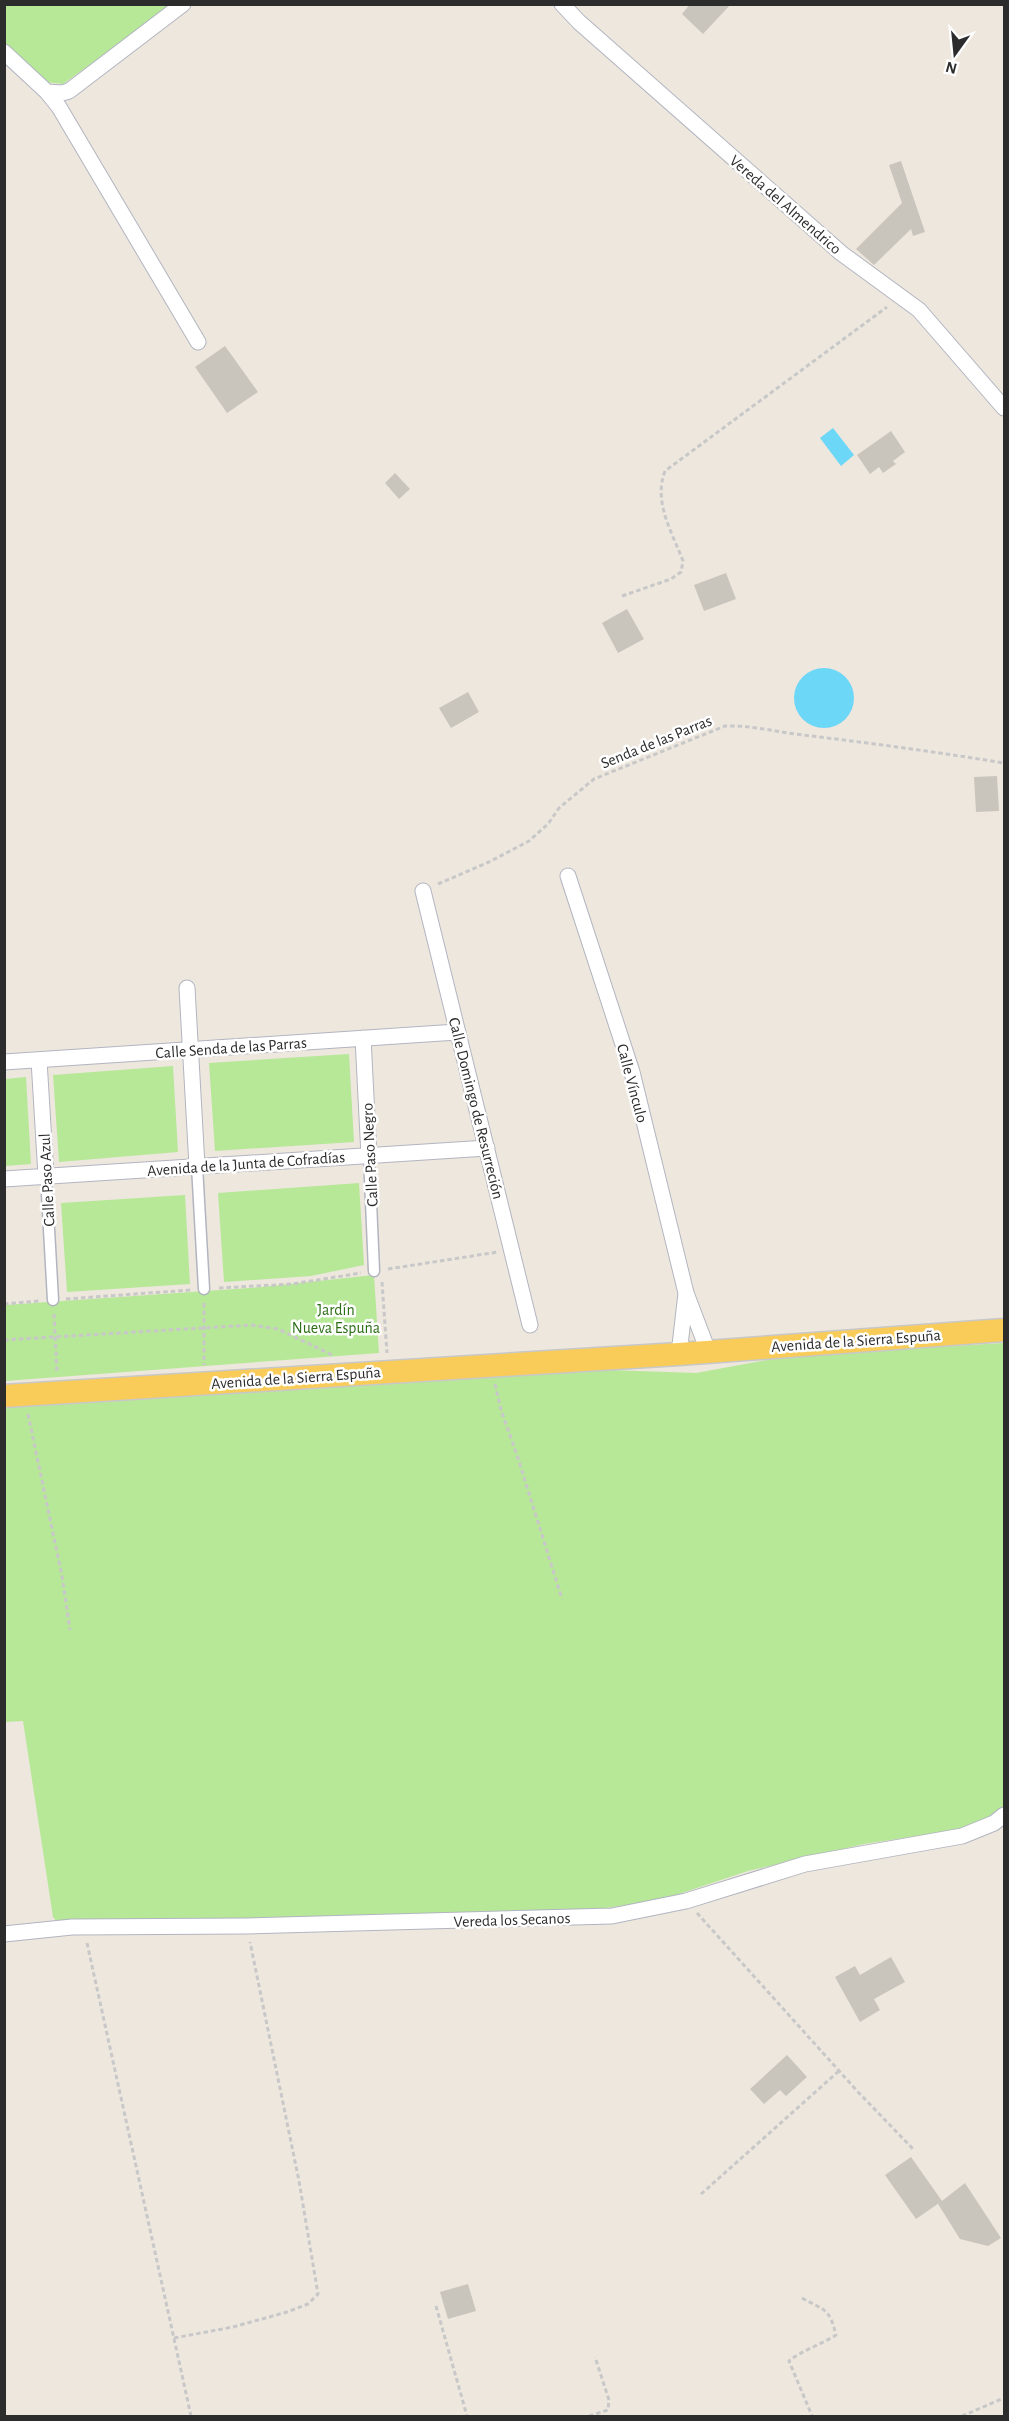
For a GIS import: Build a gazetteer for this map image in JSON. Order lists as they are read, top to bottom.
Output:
{
  "streets": {
    "main road": ["Avenida de la Sierra Espuña"],
    "street": [
      "Vereda del Almendrico",
      "Calle Senda de las Parras",
      "Calle Vínculo",
      "Calle Domingo de Resurreción",
      "Calle Paso Negro",
      "Avenida de la Junta de Cofradías",
      "Calle Paso Azul",
      "Vereda los Secanos"
    ],
    "path": ["Senda de las Parras"]
  },
  "crossings": [
    ["Senda de las Parras", "Calle Domingo de Resurreción"],
    ["Calle Senda de las Parras", "Calle Domingo de Resurreción"],
    ["Calle Senda de las Parras", "Calle Paso Negro"],
    ["Calle Senda de las Parras", "Calle Paso Azul"],
    ["Calle Vínculo", "Avenida de la Sierra Espuña"],
    ["Calle Domingo de Resurreción", "Avenida de la Junta de Cofradías"],
    ["Calle Paso Negro", "Avenida de la Junta de Cofradías"],
    ["Avenida de la Junta de Cofradías", "Calle Paso Azul"]
  ],
  "parks": ["Jardín Nueva Espuña"],
  "north": "bottom"
}
